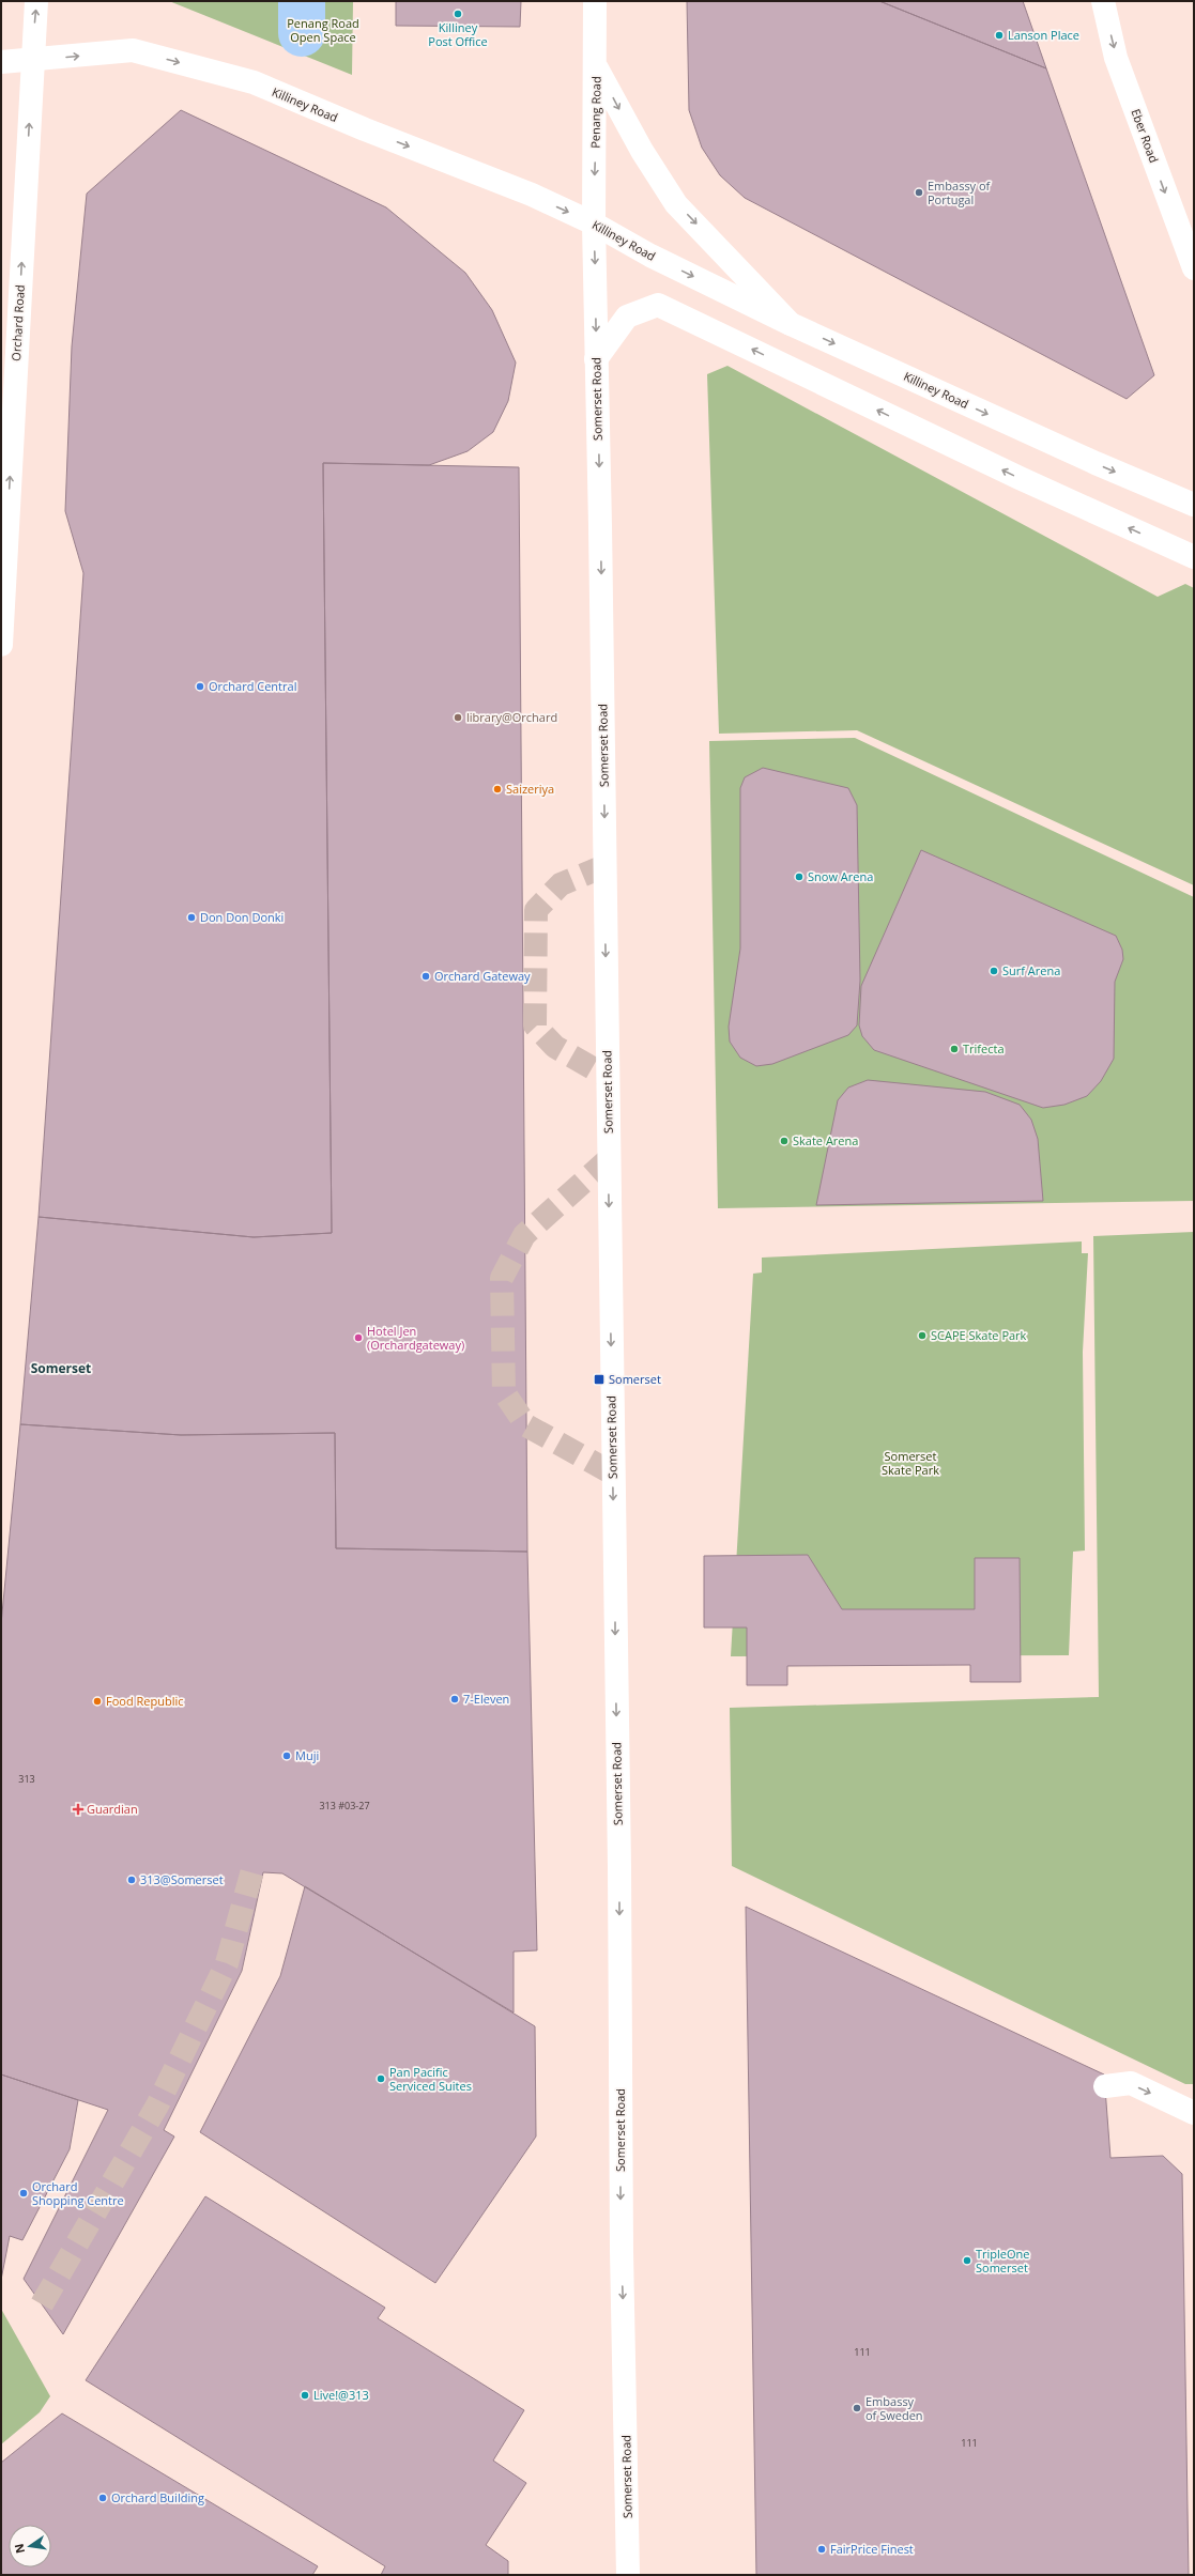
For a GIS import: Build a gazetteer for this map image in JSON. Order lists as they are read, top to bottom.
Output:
{
  "streets": {
    "main road": [
      "Killiney Road",
      "Penang Road",
      "Eber Road",
      "Orchard Road",
      "Somerset Road"
    ]
  },
  "crossings": [
    ["Killiney Road", "Penang Road"],
    ["Killiney Road", "Orchard Road"],
    ["Killiney Road", "Somerset Road"],
    ["Penang Road", "Somerset Road"]
  ],
  "one_way": [
    "Penang Road",
    "Eber Road",
    "Orchard Road",
    "Somerset Road"
  ],
  "districts": ["Somerset"],
  "parks": ["Penang Road Open Space", "Somerset Skate Park"],
  "places": {
    "other": [
      "Killiney Post Office",
      "Lanson Place",
      "Embassy of Portugal",
      "Orchard Central",
      "library@Orchard",
      "Saizeriya",
      "Snow Arena",
      "Don Don Donki",
      "Surf Arena",
      "Orchard Gateway",
      "Trifecta",
      "Skate Arena",
      "SCAPE Skate Park",
      "Hotel Jen (Orchardgateway)",
      "7-Eleven",
      "Food Republic",
      "Muji",
      "313@Somerset",
      "Pan Pacific Serviced Suites",
      "Orchard Shopping Centre",
      "TripleOne Somerset",
      "Live!@313",
      "Embassy of Sweden",
      "Orchard Building",
      "FairPrice Finest"
    ],
    "transit": ["Somerset"],
    "health": ["Guardian"]
  },
  "house_numbers": [
    "313",
    "313 #03-27",
    "111",
    "111"
  ],
  "north": "left"
}
